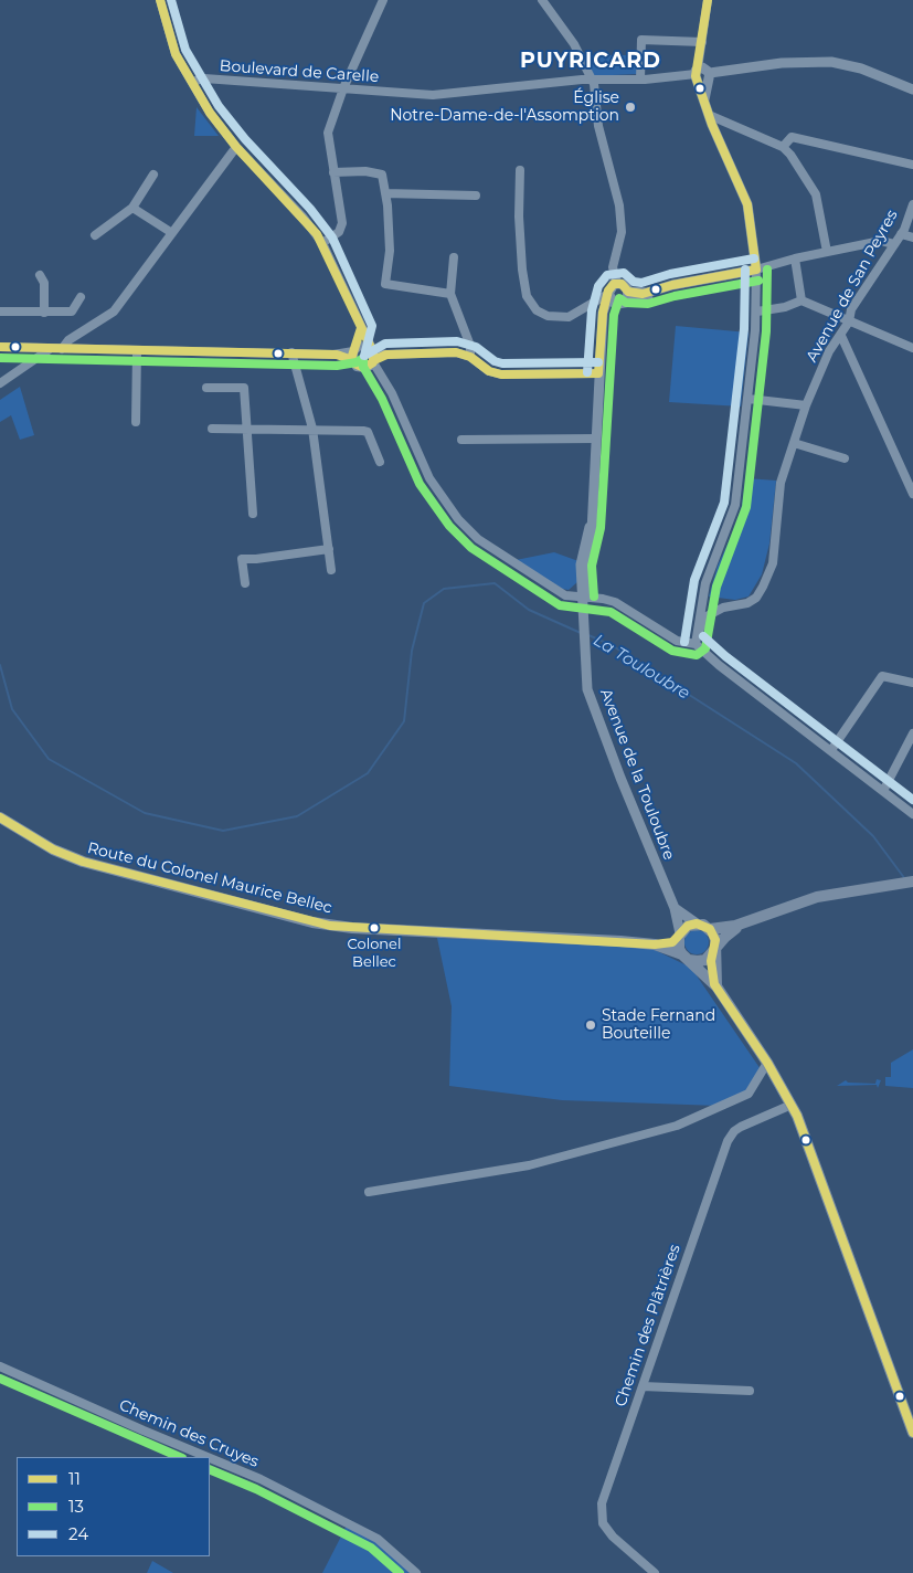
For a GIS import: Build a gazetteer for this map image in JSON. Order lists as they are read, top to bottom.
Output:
{
  "streets": {
    "main road": ["Route du Colonel Maurice Bellec"],
    "street": [
      "Boulevard de Carelle",
      "Avenue de San Peyres",
      "Avenue de la Touloubre",
      "Chemin des Plâtrières",
      "Chemin des Cruyes"
    ]
  },
  "crossings": [
    ["Avenue de la Touloubre", "Route du Colonel Maurice Bellec"]
  ],
  "districts": ["PUYRICARD"],
  "water": ["La Touloubre"],
  "places": ["Église Notre-Dame-de-l'Assomption", "Colonel Bellec", "Stade Fernand Bouteille"],
  "lines": ["transit line 11", "transit line 24", "transit line 13"],
  "legend": ["11", "13", "24"]
}
